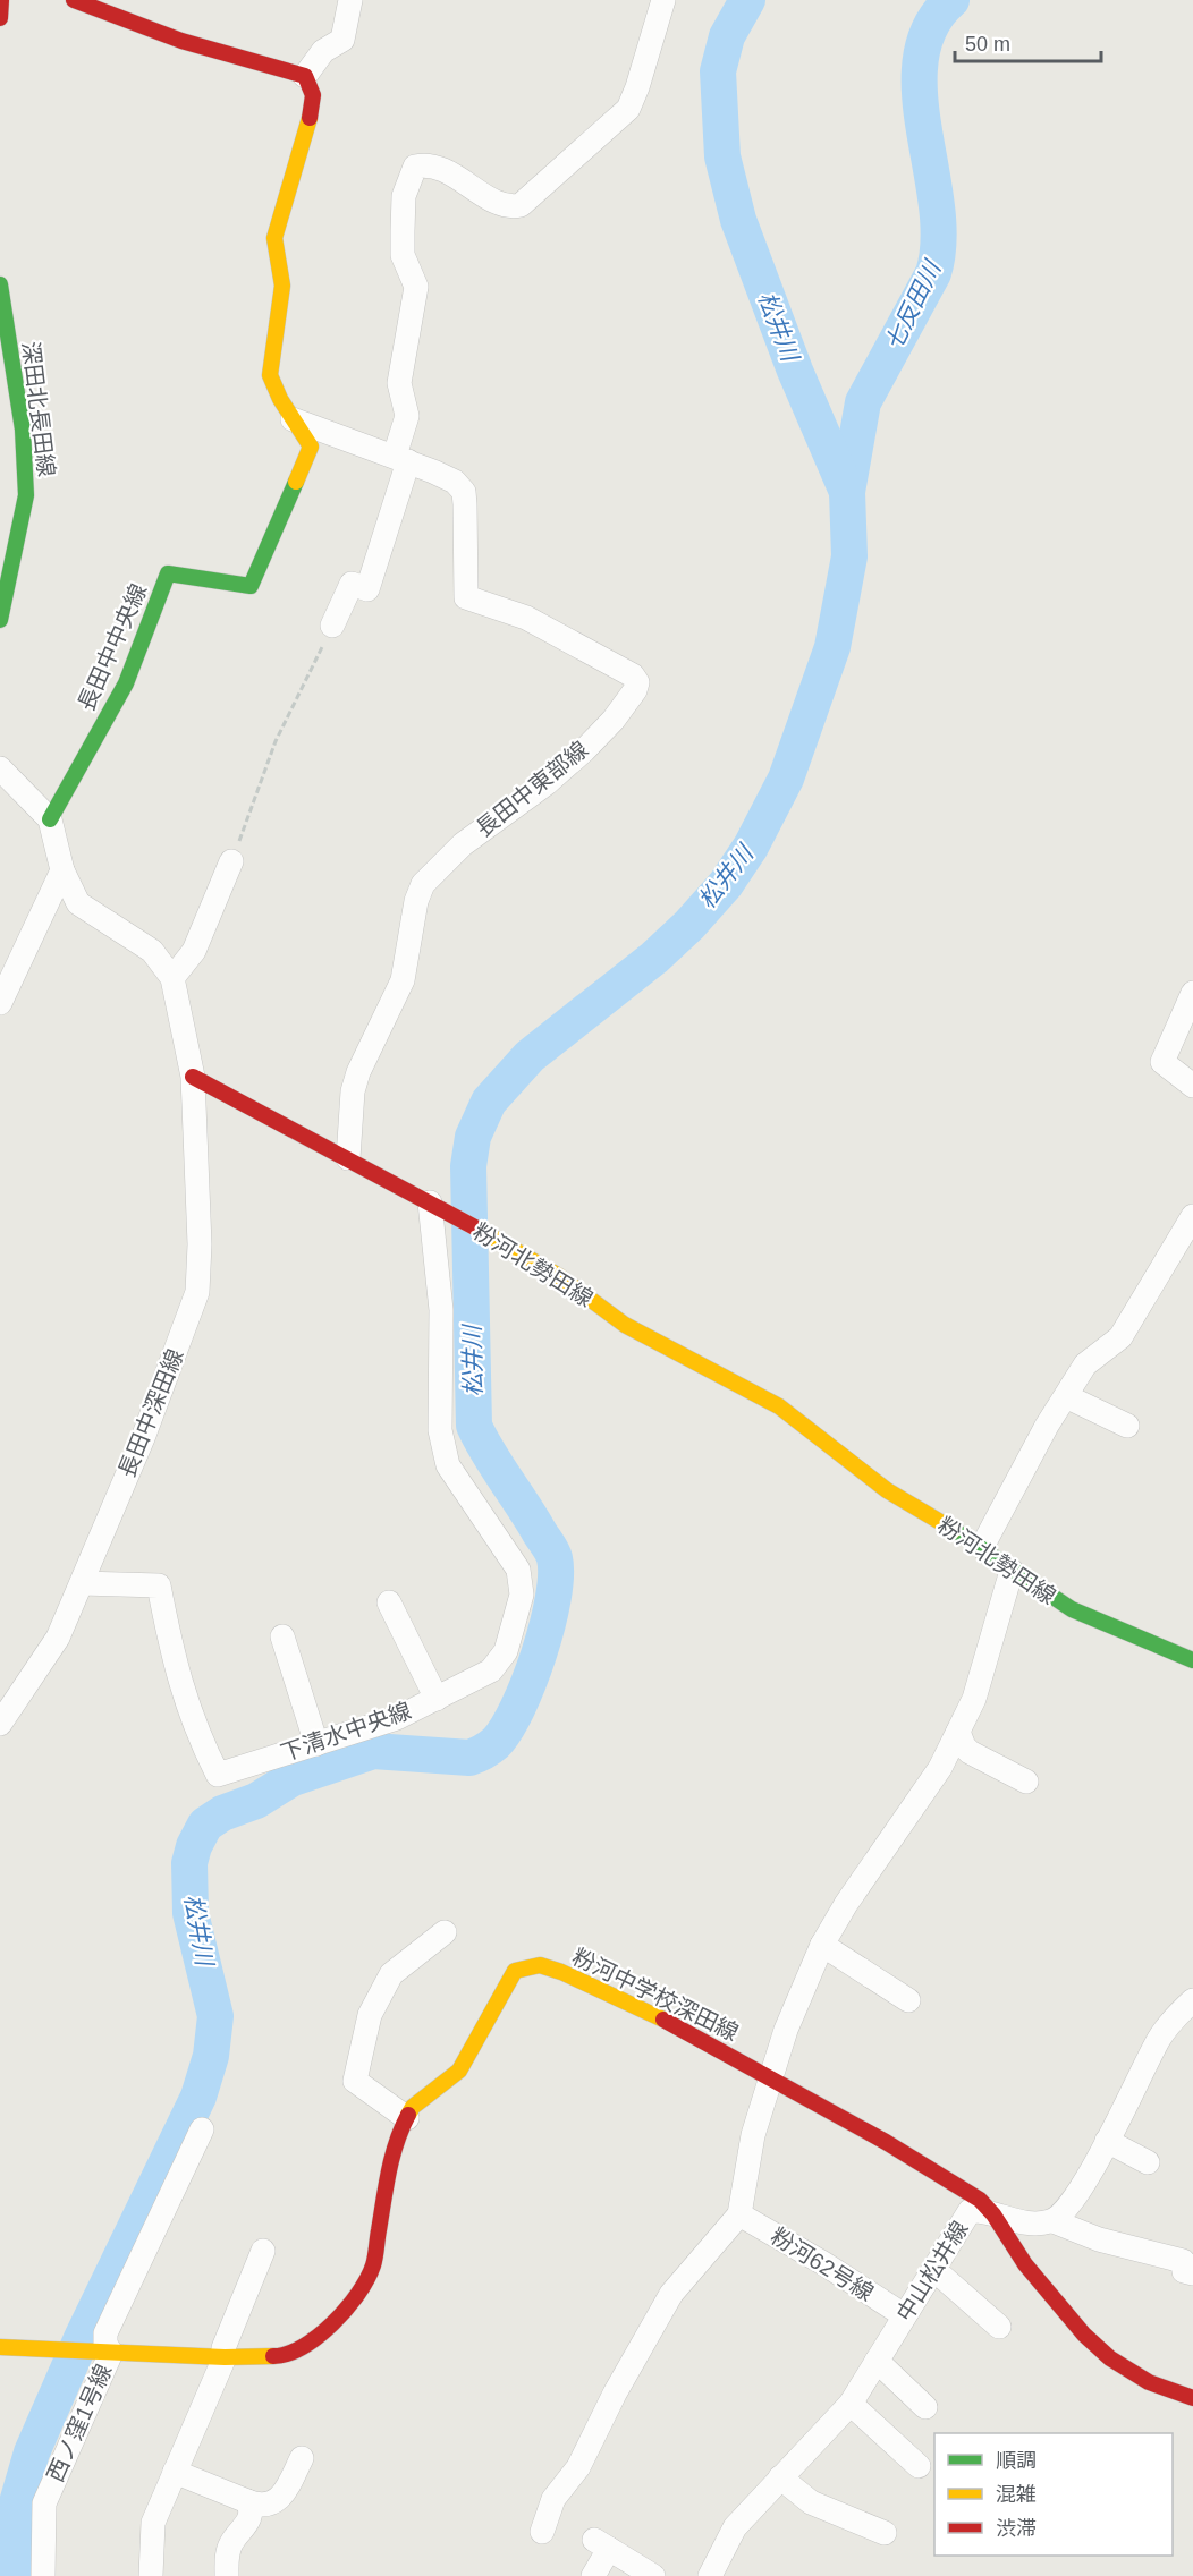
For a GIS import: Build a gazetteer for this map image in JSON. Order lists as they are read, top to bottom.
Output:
{
  "streets": {
    "street": [
      "深田北長田線",
      "長田中中央線",
      "長田中東部線",
      "粉河北勢田線",
      "長田中深田線",
      "下清水中央線",
      "粉河中学校深田線",
      "粉河62号線",
      "中山松井線",
      "西ノ窪1号線"
    ]
  },
  "crossings": [
    ["長田中中央線", "長田中東部線"],
    ["長田中東部線", "粉河北勢田線"],
    ["粉河北勢田線", "長田中深田線"],
    ["粉河北勢田線", "下清水中央線"],
    ["長田中深田線", "下清水中央線"],
    ["粉河中学校深田線", "中山松井線"],
    ["粉河中学校深田線", "西ノ窪1号線"],
    ["粉河62号線", "中山松井線"]
  ],
  "water": ["七反田川", "松井川"],
  "legend": ["順調", "混雑", "渋滞"],
  "scale_bar": "50 m"
}
